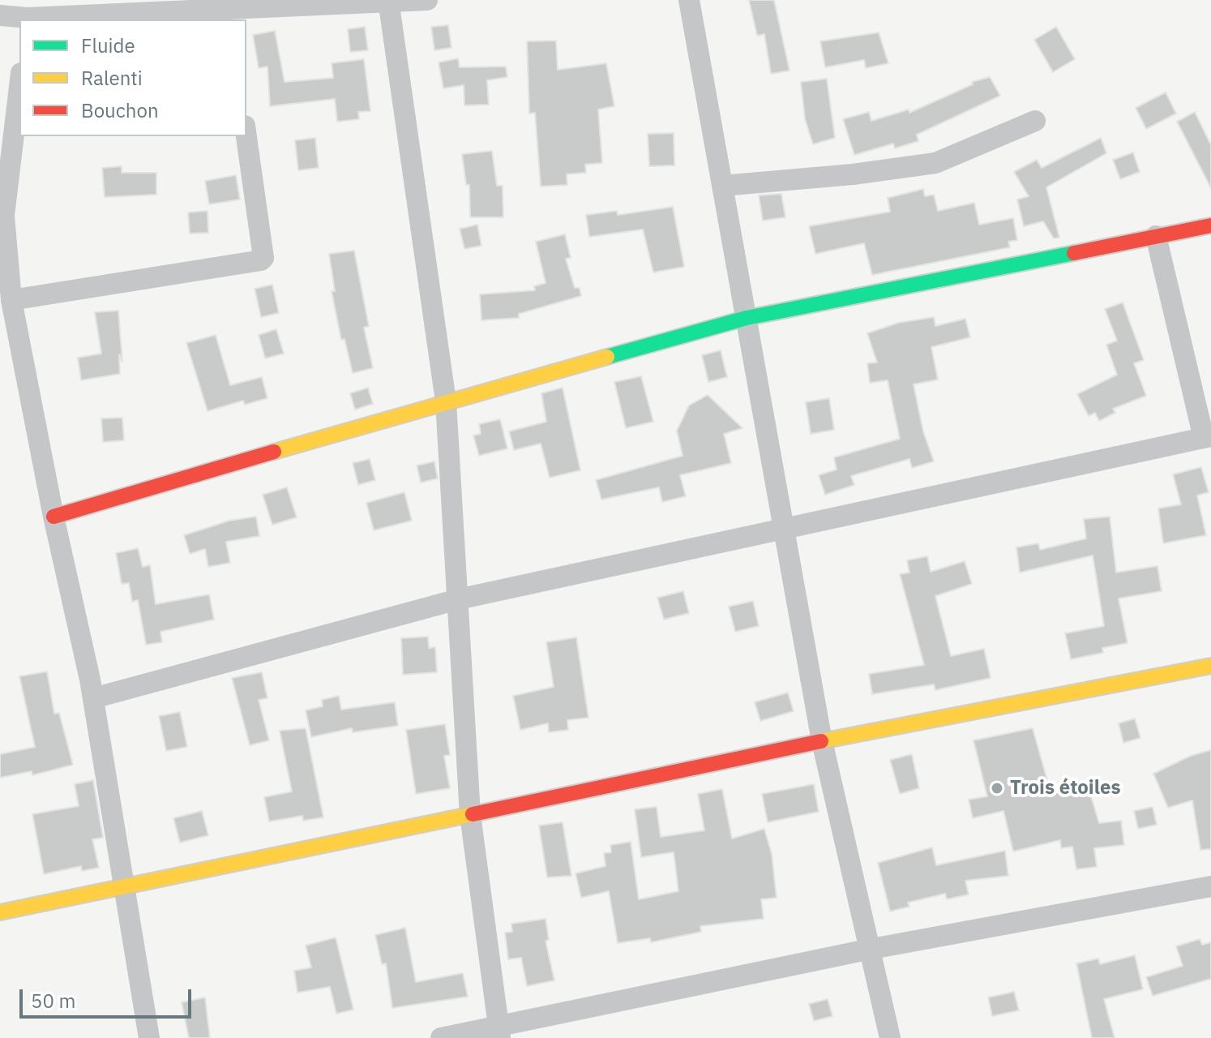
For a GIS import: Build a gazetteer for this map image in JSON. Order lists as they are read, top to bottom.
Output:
{
  "places": ["Trois étoiles"],
  "legend": ["Fluide", "Ralenti", "Bouchon"],
  "scale_bar": "50 m"
}
